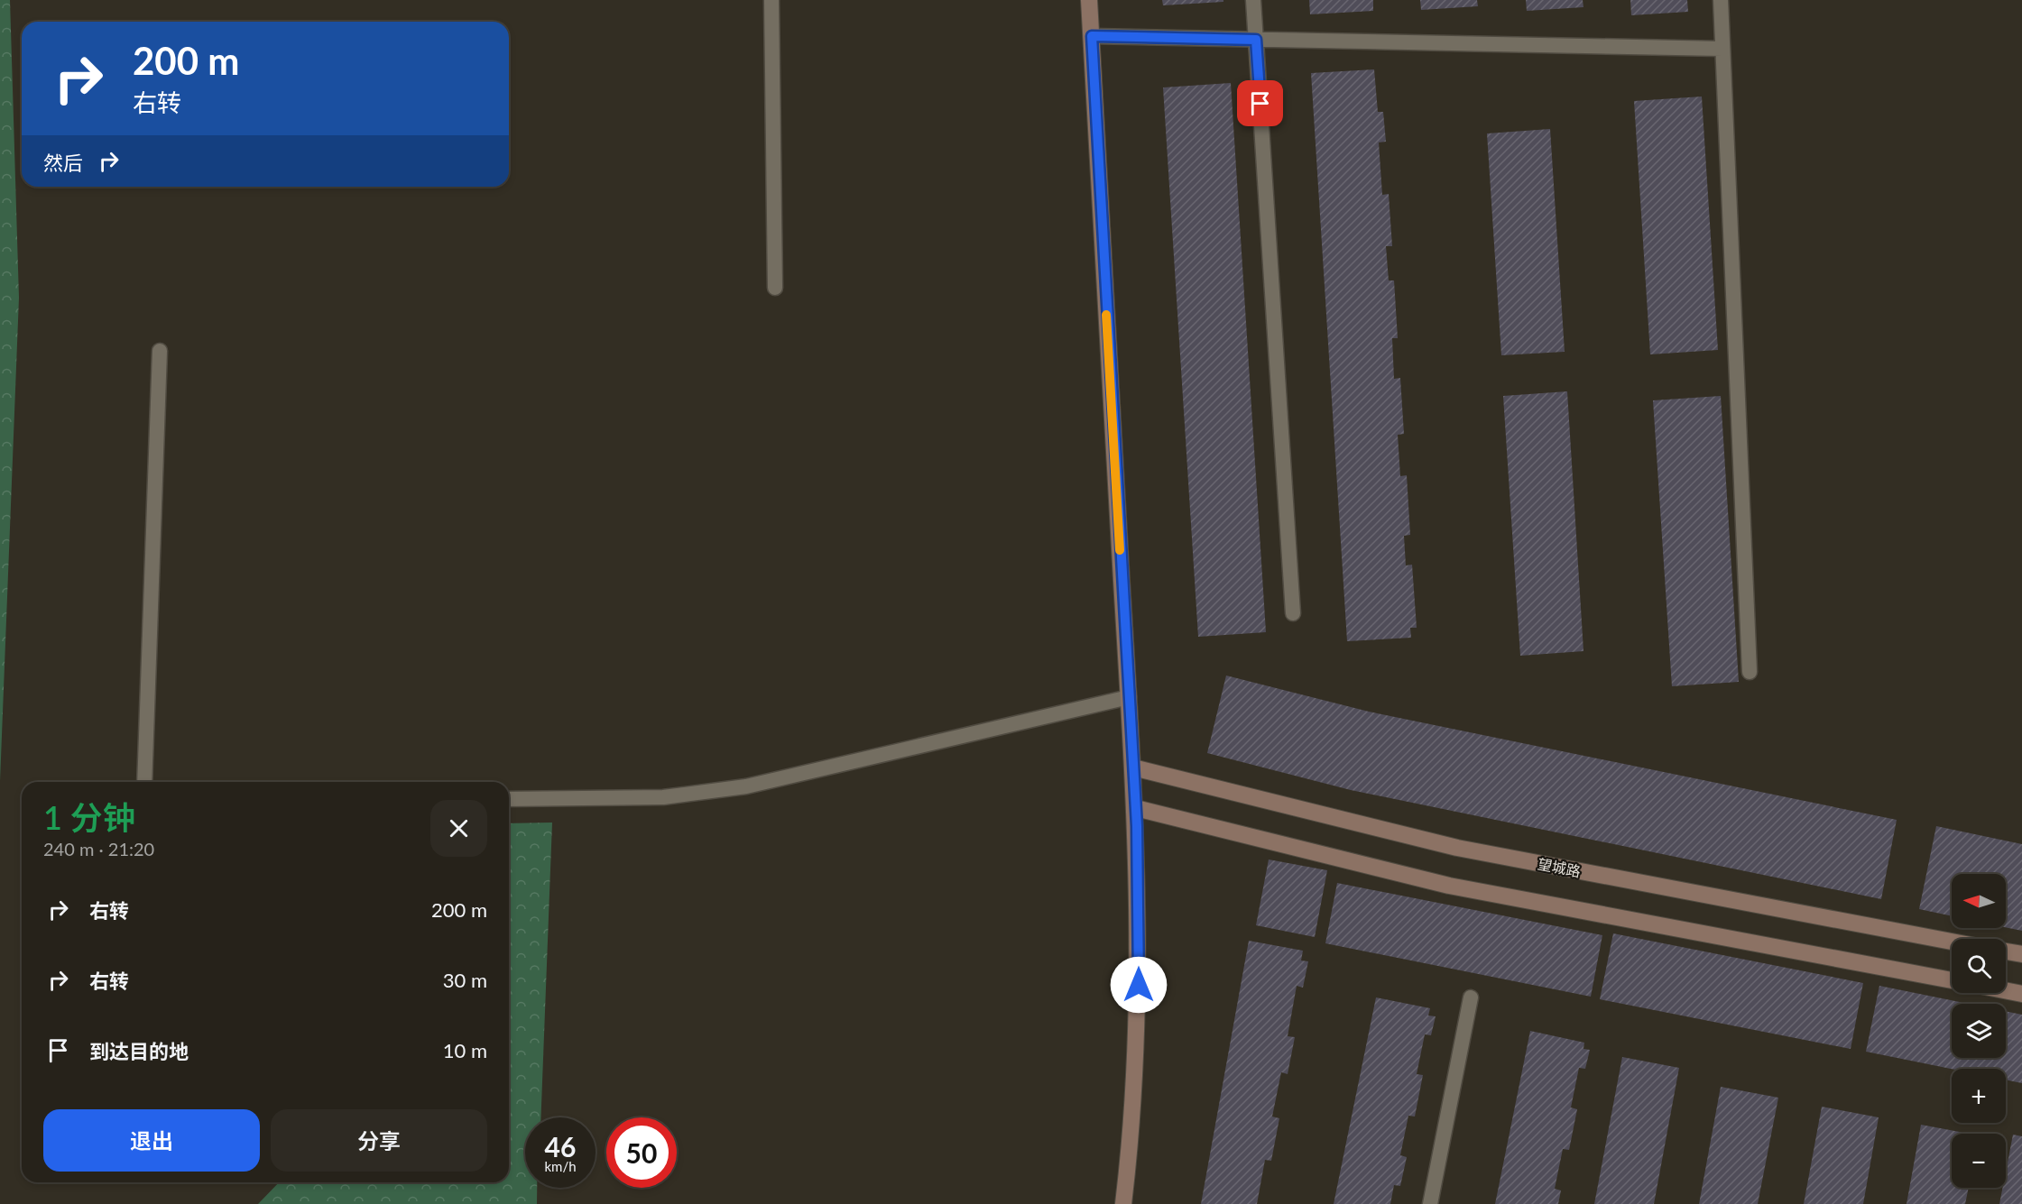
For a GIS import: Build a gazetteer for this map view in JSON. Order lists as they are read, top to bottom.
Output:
{
  "streets": {
    "street": ["望城路"]
  },
  "north": "left",
  "page": {
    "turn": ["200 m", "右转"],
    "then": "然后",
    "heading": ["1 分钟", "240 m · 21:20"],
    "map_buttons": ["+", "−"],
    "list": [
      {
        "name": "右转",
        "value": "200 m"
      },
      {
        "name": "右转",
        "value": "30 m"
      },
      {
        "name": "到达目的地",
        "value": "10 m"
      }
    ],
    "buttons": ["退出", "分享"],
    "speed": "46 km/h",
    "limit": "50"
  }
}
